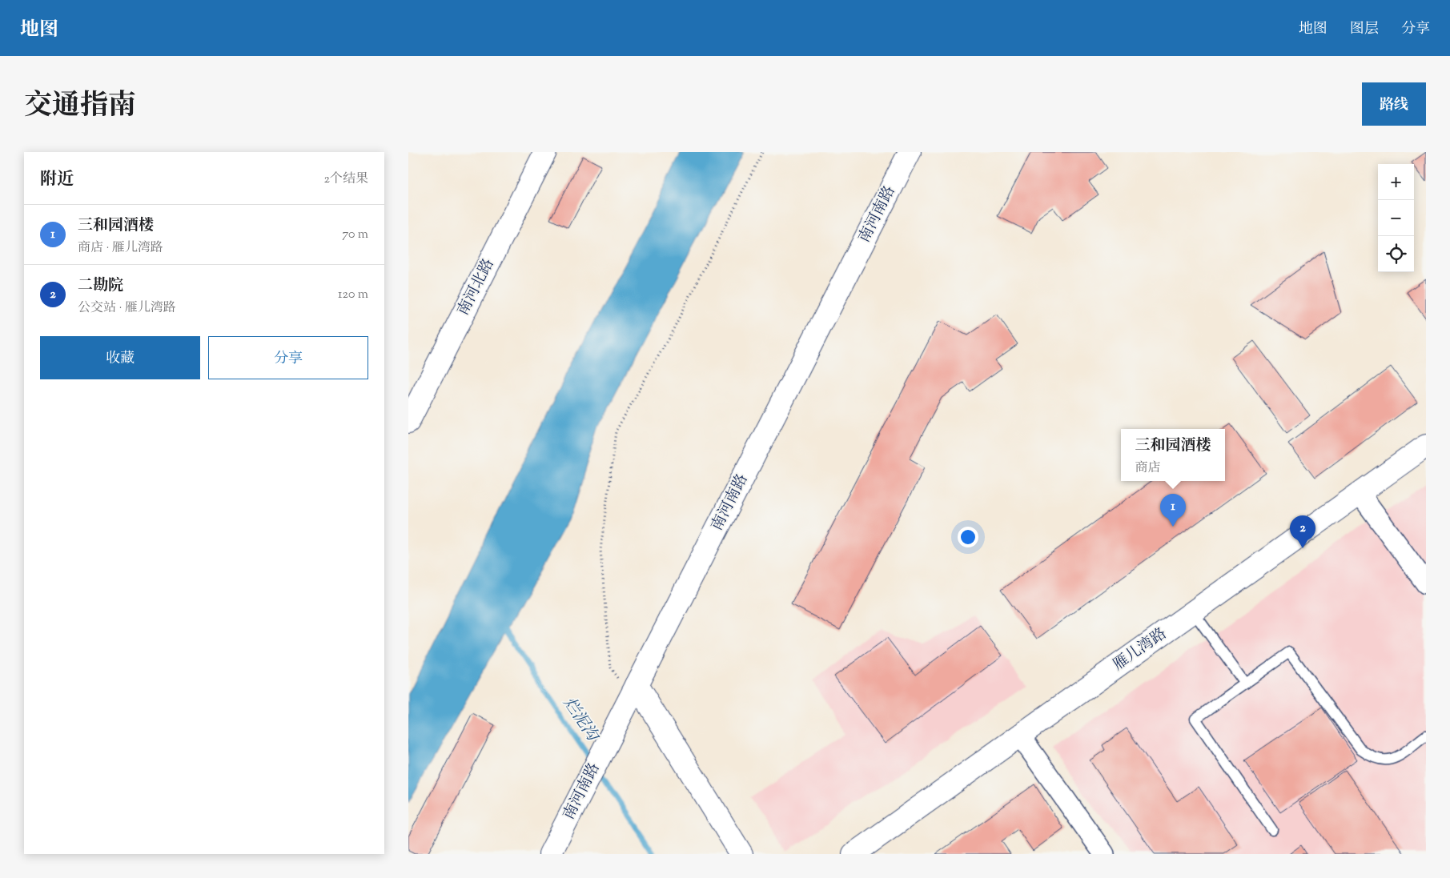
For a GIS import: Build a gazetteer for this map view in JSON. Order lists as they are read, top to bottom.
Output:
{
  "streets": {
    "street": ["南河南路", "南河北路", "雁儿湾路"]
  },
  "water": ["烂泥沟"],
  "page": {
    "header": "地图",
    "nav": ["地图", "图层", "分享"],
    "title": "交通指南",
    "buttons": [
      "路线",
      ["收藏", "分享"]
    ],
    "heading": ["附近", "2个结果"],
    "map_buttons": ["+", "−"],
    "list": [
      {
        "mark": "1",
        "name": "三和园酒楼",
        "note": "商店 · 雁儿湾路",
        "value": "70 m"
      },
      {
        "mark": "2",
        "name": "二勘院",
        "note": "公交站 · 雁儿湾路",
        "value": "120 m"
      }
    ],
    "popup": ["三和园酒楼", "商店"],
    "pins": ["1", "2"]
  }
}
